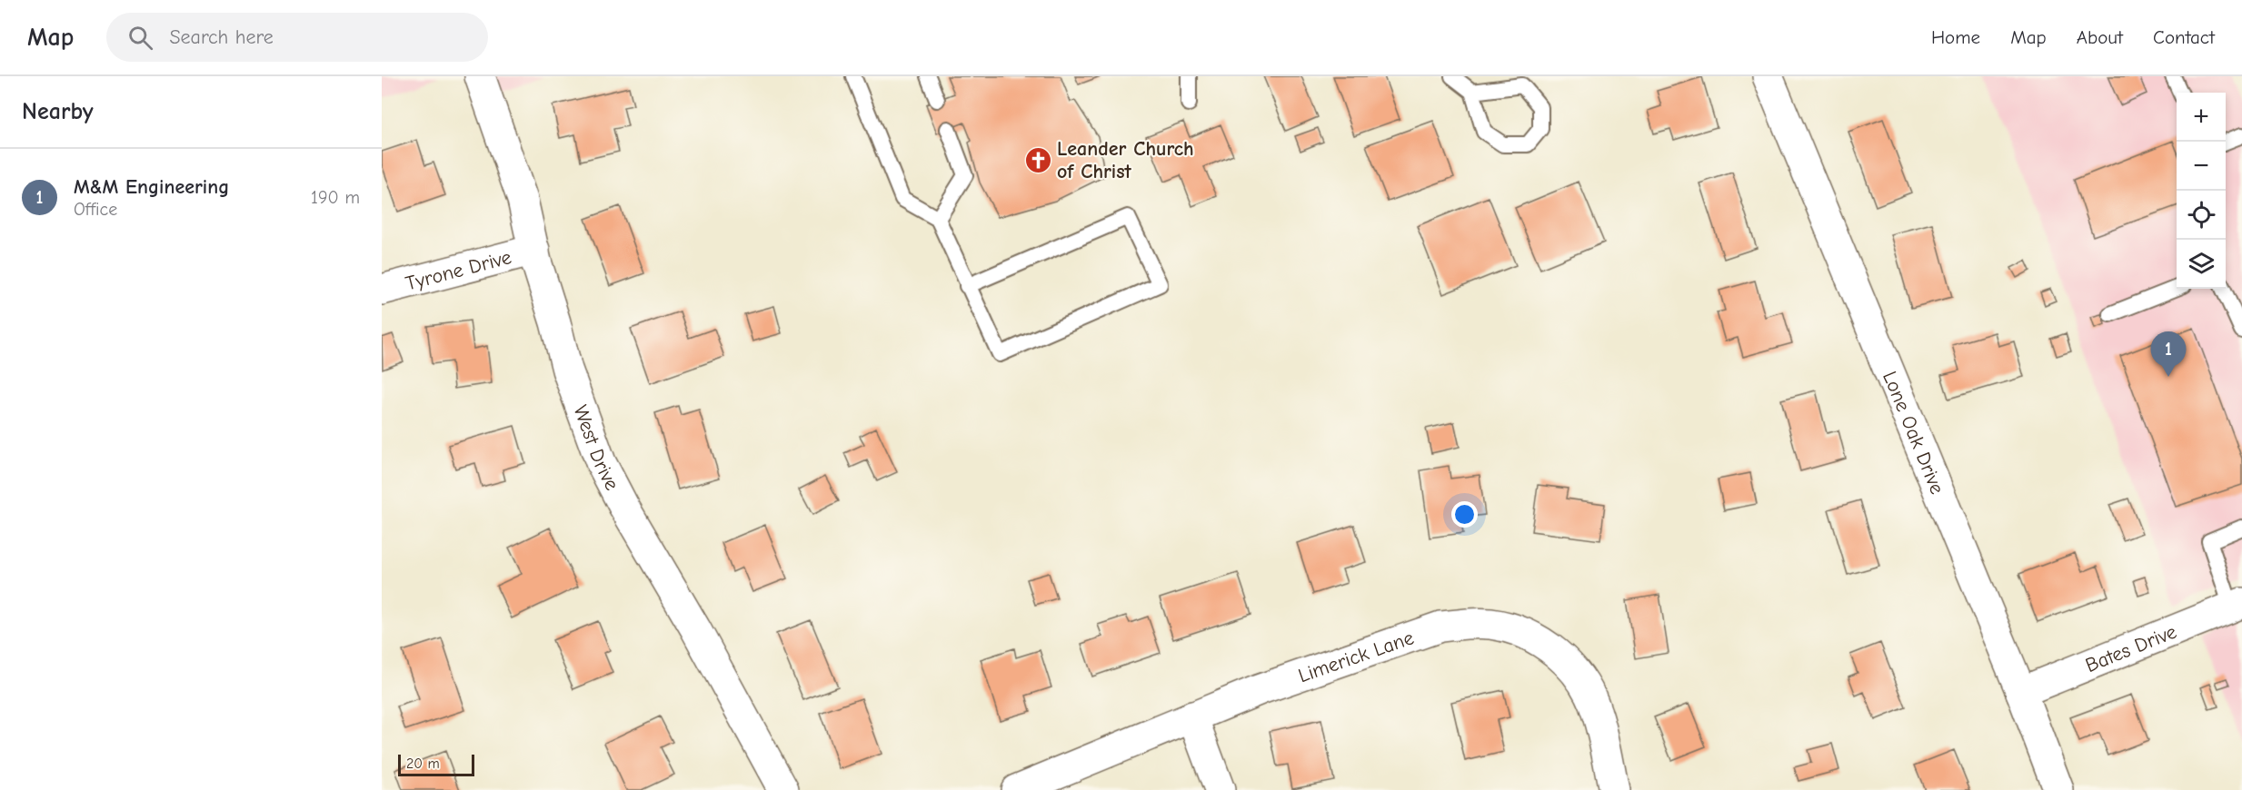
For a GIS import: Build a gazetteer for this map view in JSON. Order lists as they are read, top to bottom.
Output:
{
  "streets": {
    "street": [
      "Tyrone Drive",
      "Lone Oak Drive",
      "West Drive",
      "Bates Drive",
      "Limerick Lane"
    ]
  },
  "crossings": [
    ["Tyrone Drive", "West Drive"],
    ["Lone Oak Drive", "Bates Drive"]
  ],
  "places": {
    "church": ["Leander Church of Christ"]
  },
  "scale_bar": "20 m",
  "page": {
    "header": "Map",
    "search": "Search here",
    "nav": [
      "Home",
      "Map",
      "About",
      "Contact"
    ],
    "heading": "Nearby",
    "map_buttons": ["+", "−"],
    "list": [
      {
        "mark": "1",
        "name": "M&M Engineering",
        "note": "Office",
        "value": "190 m"
      }
    ],
    "pins": "1",
    "scale": "20 m"
  }
}
